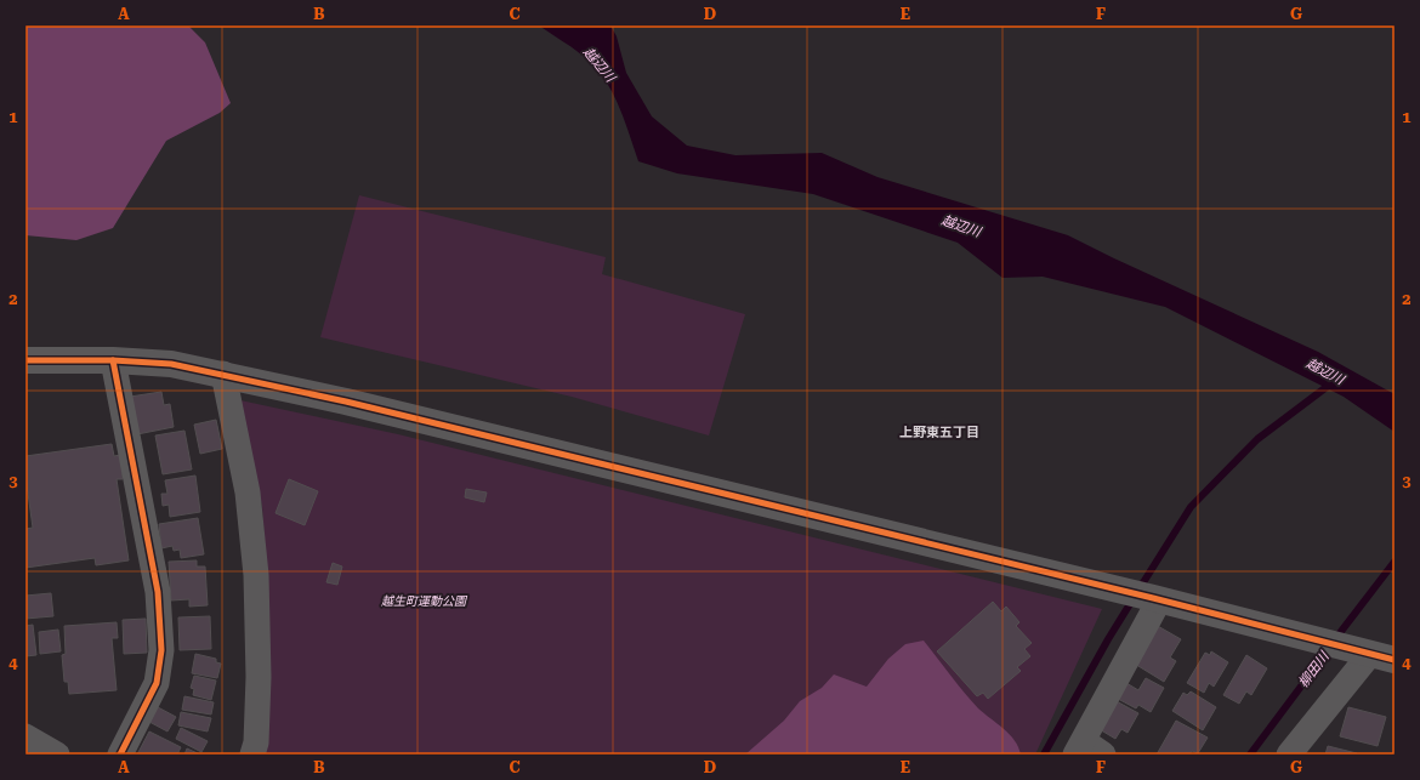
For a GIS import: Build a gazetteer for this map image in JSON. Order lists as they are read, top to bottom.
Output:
{
  "districts": ["上野東五丁目"],
  "water": ["越辺川", "柳田川"],
  "parks": ["越生町運動公園"],
  "grid": {
    "columns": [
      "A",
      "B",
      "C",
      "D",
      "E",
      "F",
      "G"
    ],
    "rows": [
      "1",
      "2",
      "3",
      "4"
    ]
  }
}
